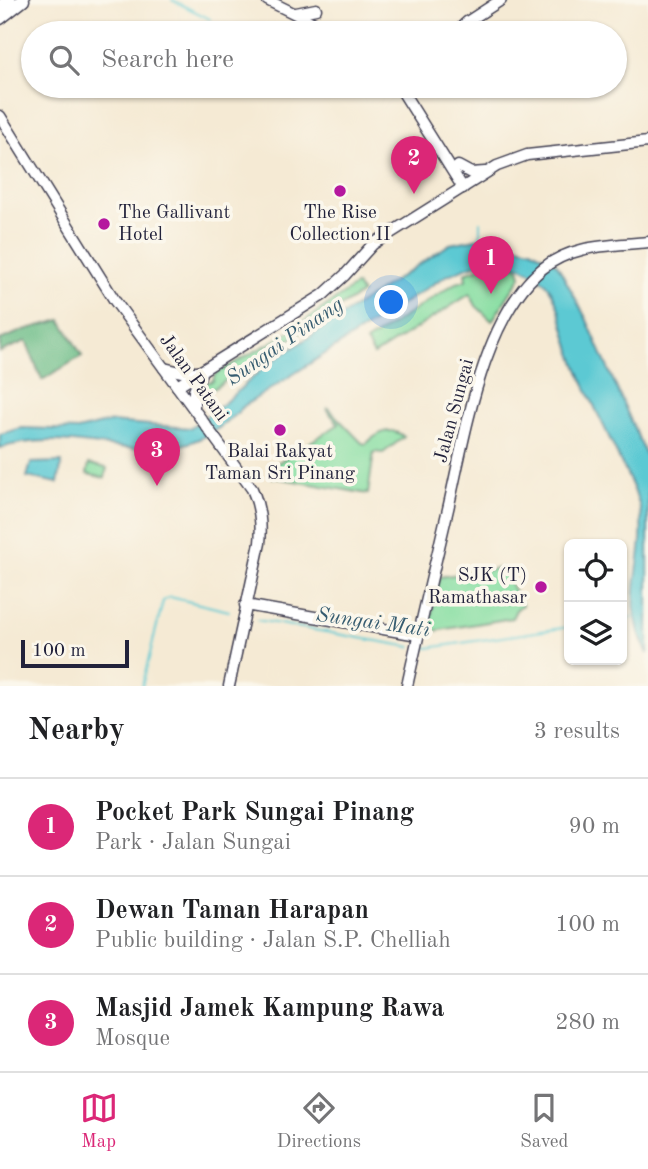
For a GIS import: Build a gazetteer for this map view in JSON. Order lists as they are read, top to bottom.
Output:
{
  "streets": {
    "street": ["Jalan Patani", "Jalan Sungai"]
  },
  "water": ["Sungai Pinang", "Sungai Mati"],
  "places": [
    "The Rise Collection II",
    "The Gallivant Hotel",
    "Balai Rakyat Taman Sri Pinang",
    "SJK (T) Ramathasar"
  ],
  "scale_bar": "100 m",
  "page": {
    "search": "Search here",
    "pins": ["2", "1", "3"],
    "scale": "100 m",
    "heading": ["Nearby", "3 results"],
    "list": [
      {
        "mark": "1",
        "name": "Pocket Park Sungai Pinang",
        "note": "Park · Jalan Sungai",
        "value": "90 m"
      },
      {
        "mark": "2",
        "name": "Dewan Taman Harapan",
        "note": "Public building · Jalan S.P. Chelliah",
        "value": "100 m"
      },
      {
        "mark": "3",
        "name": "Masjid Jamek Kampung Rawa",
        "note": "Mosque",
        "value": "280 m"
      }
    ],
    "nav": ["Map", "Directions", "Saved"]
  }
}
